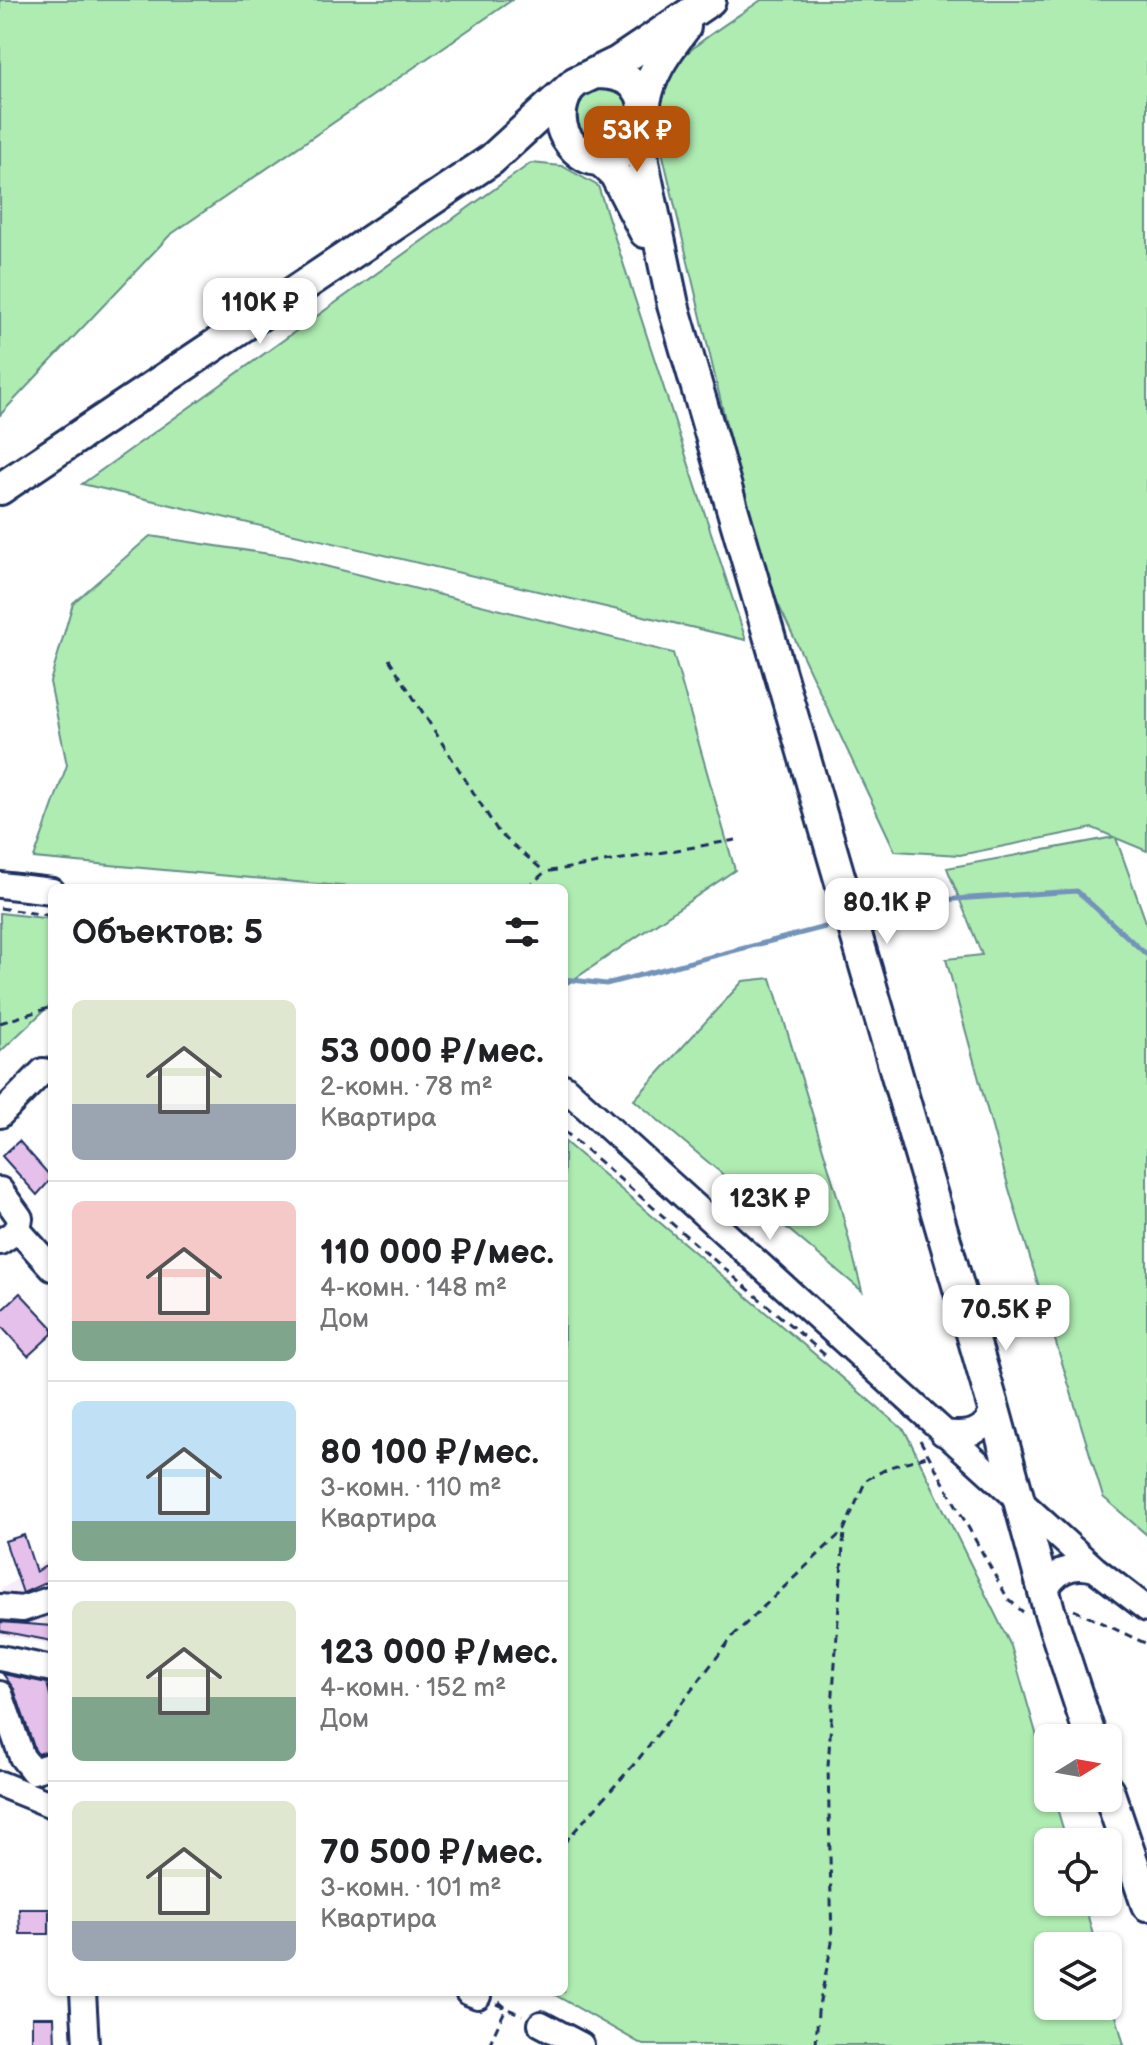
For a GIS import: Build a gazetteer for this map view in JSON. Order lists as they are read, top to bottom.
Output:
{
  "north": "right",
  "page": {
    "price": [
      "53K ₽",
      "110K ₽",
      "80.1K ₽",
      "123K ₽",
      "70.5K ₽"
    ],
    "heading": "Объектов: 5",
    "list": [
      {
        "name": "53 000 ₽/мес.",
        "note": "2-комн. · 78 m² · Квартира"
      },
      {
        "name": "110 000 ₽/мес.",
        "note": "4-комн. · 148 m² · Дом"
      },
      {
        "name": "80 100 ₽/мес.",
        "note": "3-комн. · 110 m² · Квартира"
      },
      {
        "name": "123 000 ₽/мес.",
        "note": "4-комн. · 152 m² · Дом"
      },
      {
        "name": "70 500 ₽/мес.",
        "note": "3-комн. · 101 m² · Квартира"
      }
    ]
  }
}
